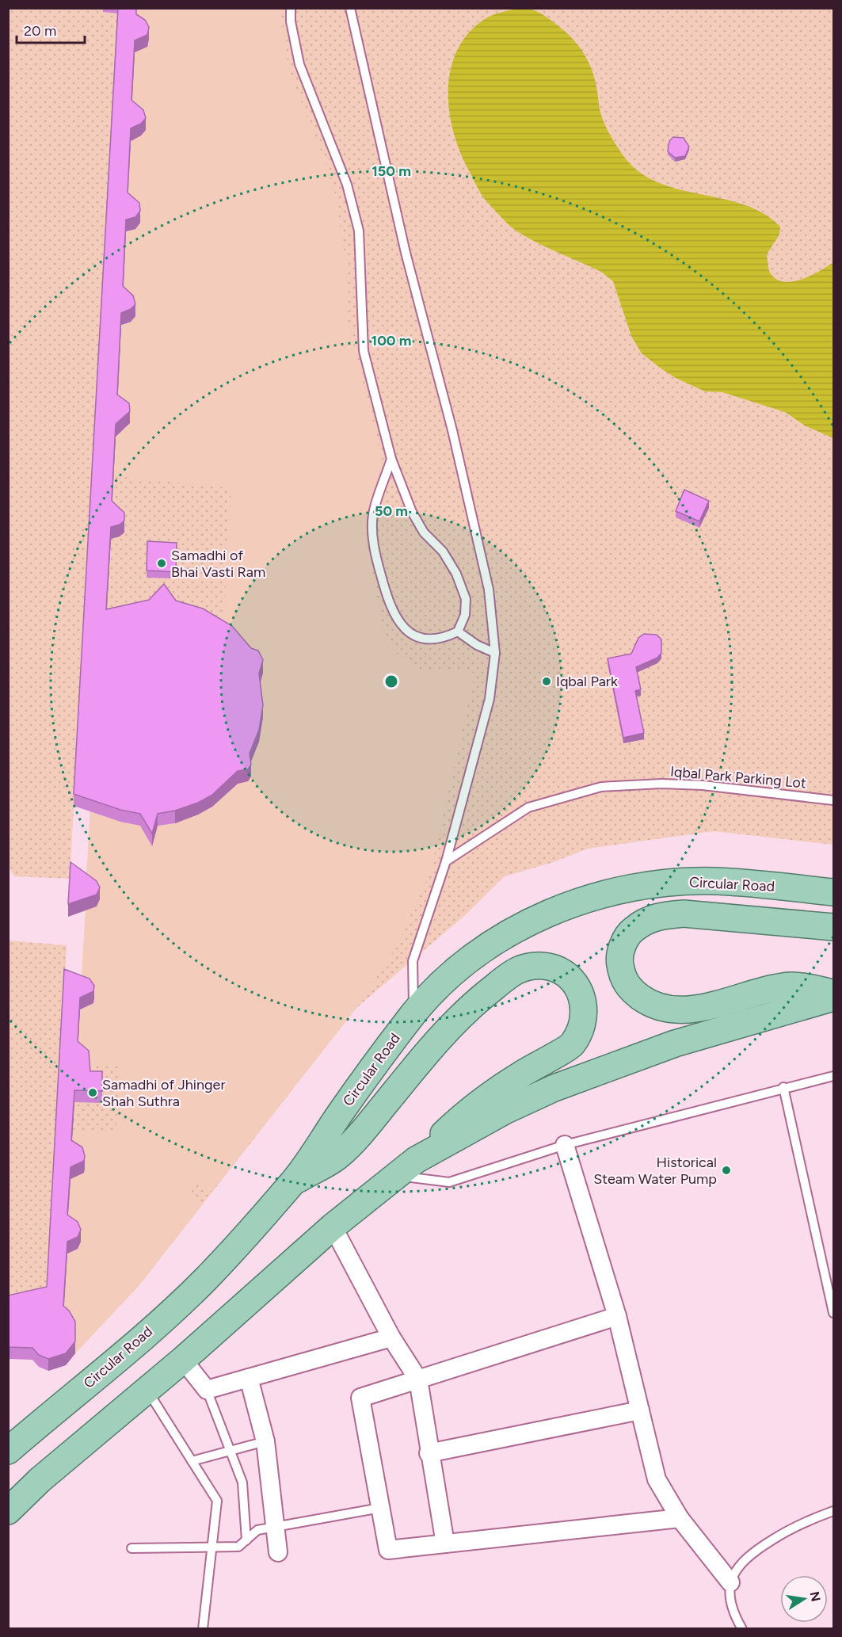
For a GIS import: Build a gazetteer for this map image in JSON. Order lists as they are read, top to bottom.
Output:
{
  "streets": {
    "main road": ["Circular Road"],
    "lane": ["Iqbal Park Parking Lot"]
  },
  "places": [
    "Samadhi of Bhai Vasti Ram",
    "Iqbal Park",
    "Samadhi of Jhinger Shah Suthra",
    "Historical Steam Water Pump"
  ],
  "scale_bar": "20 m",
  "north": "right",
  "rings": ["150 m", "100 m", "50 m"]
}
